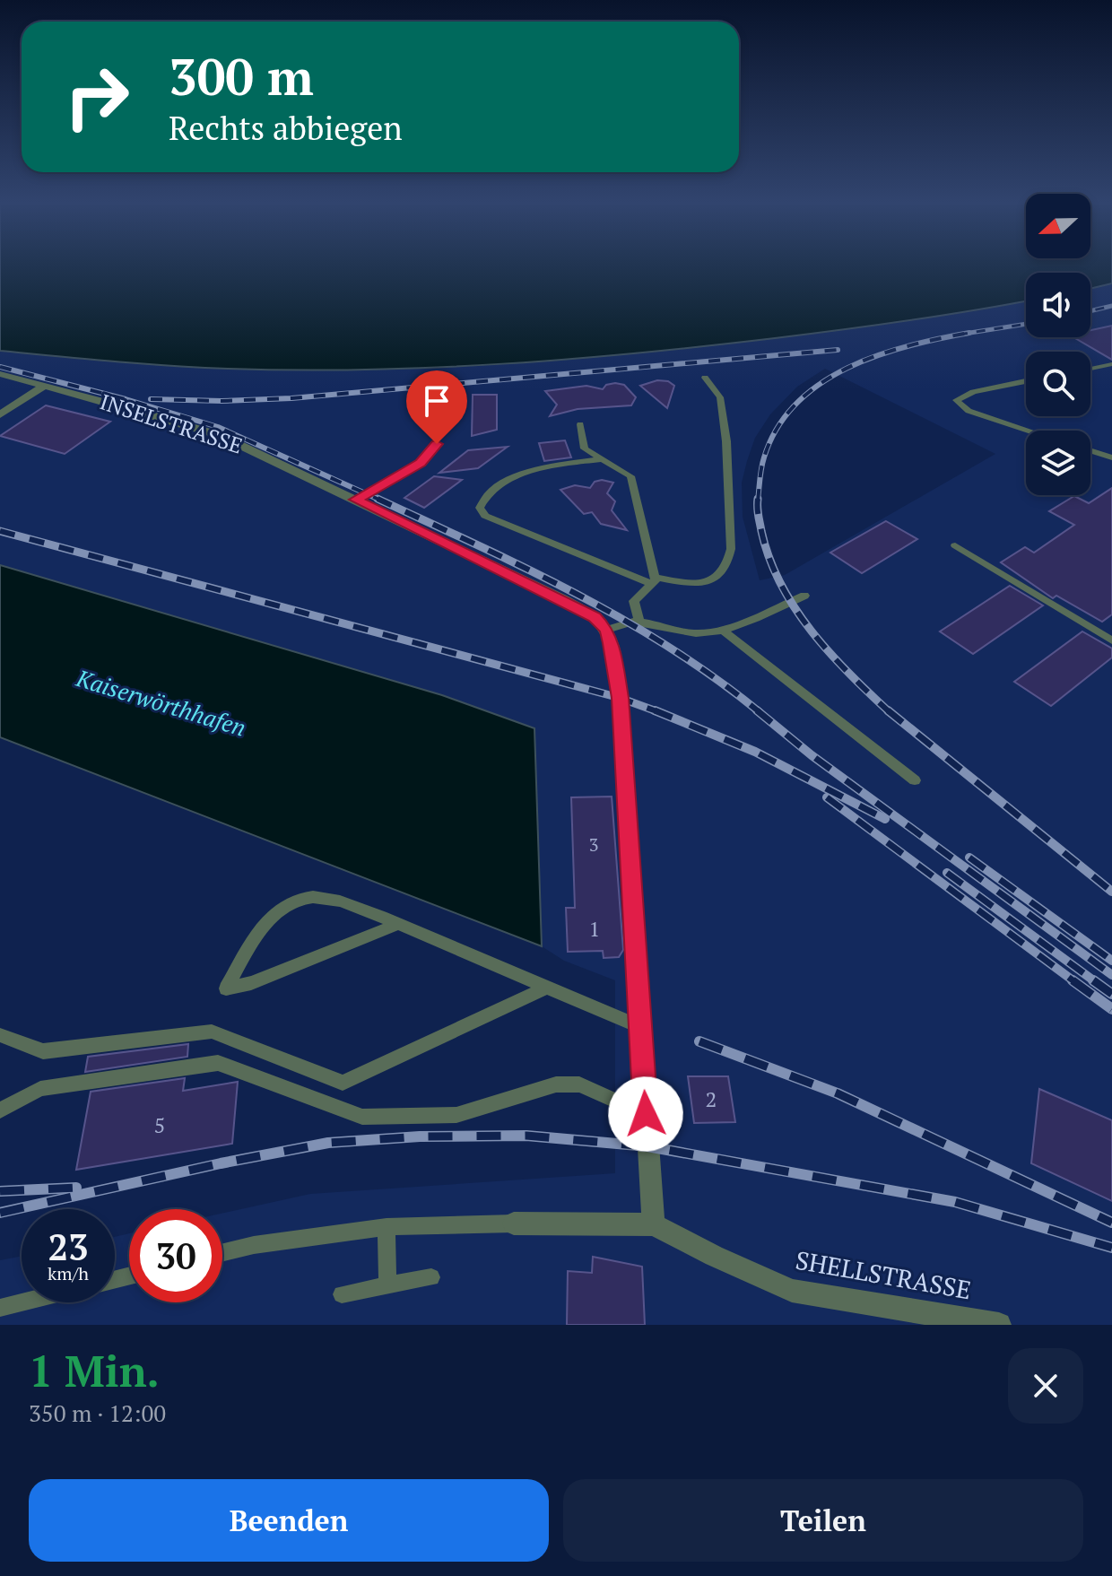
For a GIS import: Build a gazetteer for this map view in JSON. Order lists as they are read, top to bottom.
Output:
{
  "streets": {
    "street": ["INSELSTRASSE", "SHELLSTRASSE"]
  },
  "water": ["Kaiserwörthhafen"],
  "house_numbers": [
    "3",
    "1",
    "2",
    "5"
  ],
  "north": "left",
  "page": {
    "turn": ["300 m", "Rechts abbiegen"],
    "speed": "23 km/h",
    "limit": "30",
    "heading": ["1 Min.", "350 m · 12:00"],
    "buttons": ["Beenden", "Teilen"]
  }
}
